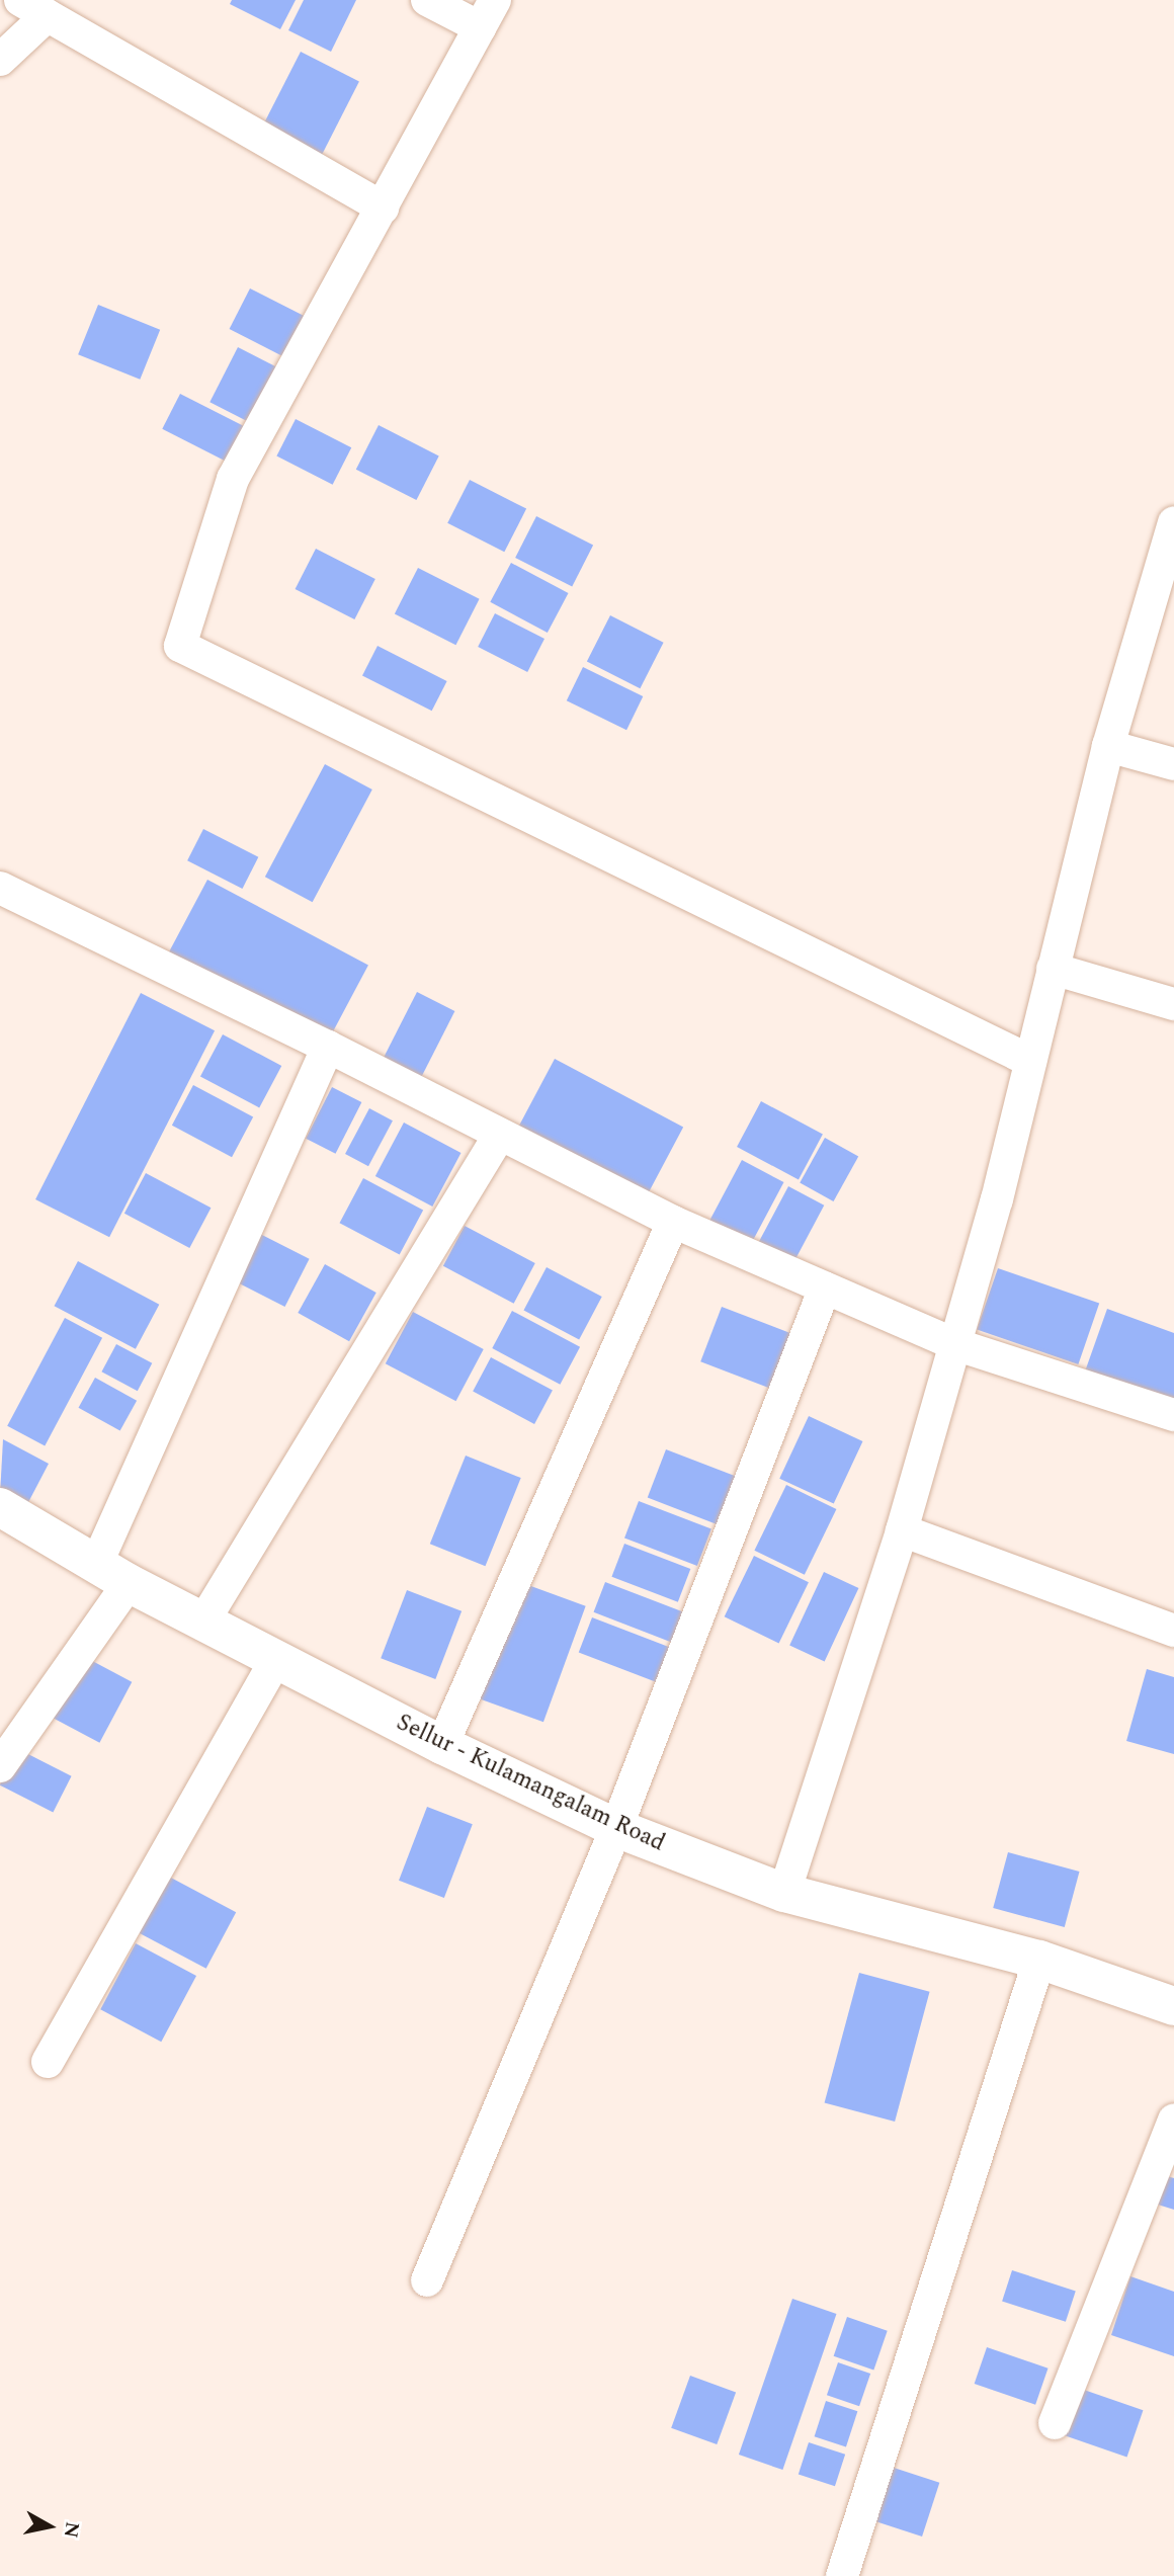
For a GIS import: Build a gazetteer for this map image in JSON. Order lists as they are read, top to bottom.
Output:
{
  "streets": {
    "main road": ["Sellur - Kulamangalam Road"]
  },
  "north": "right"
}
